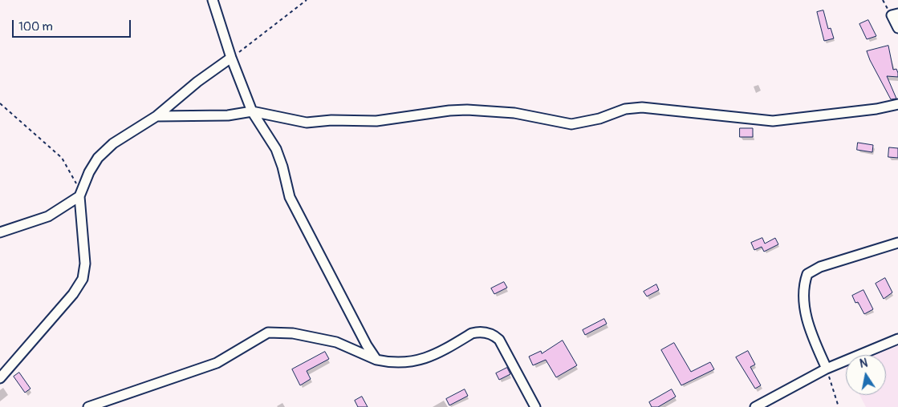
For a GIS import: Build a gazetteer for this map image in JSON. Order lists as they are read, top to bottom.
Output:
{
  "scale_bar": "100 m",
  "north": "top"
}
